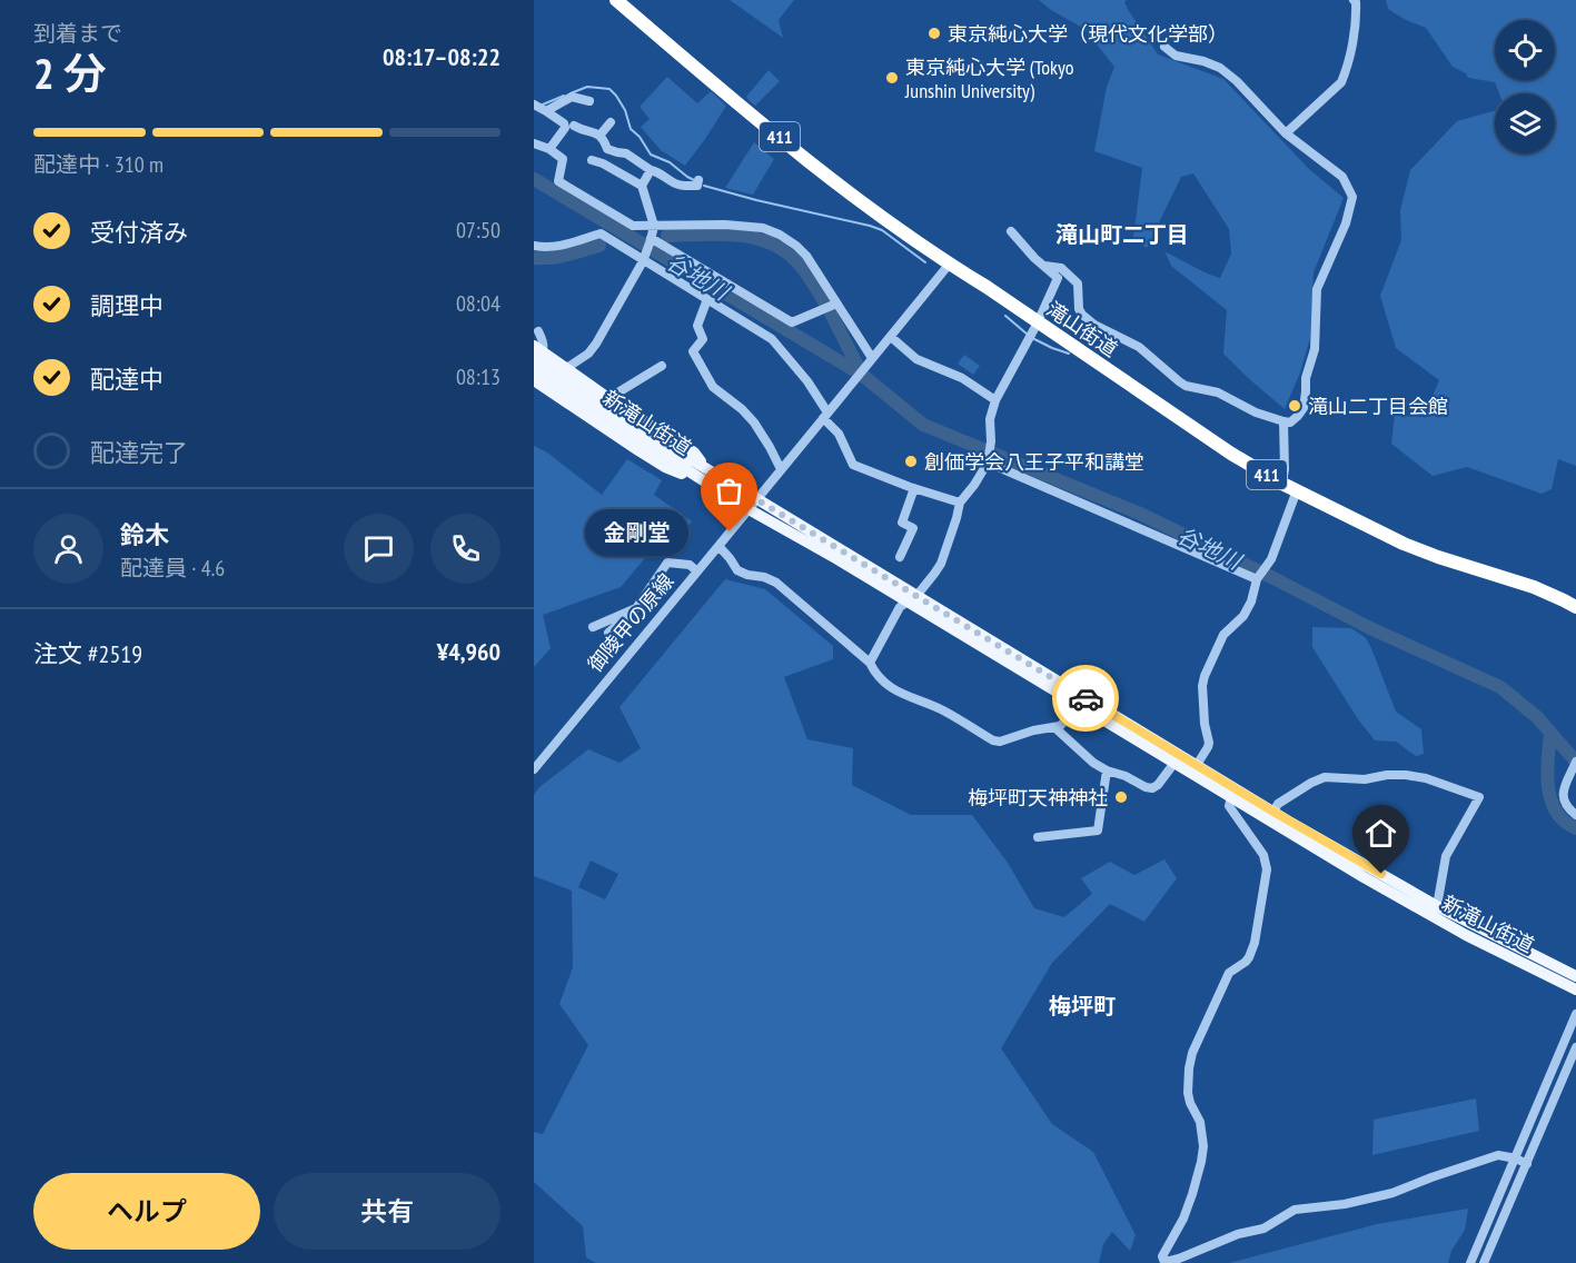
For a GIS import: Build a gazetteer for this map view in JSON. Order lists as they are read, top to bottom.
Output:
{
  "streets": {
    "highway": ["411", "滝山街道"],
    "main road": ["新滝山街道"],
    "street": ["御陵甲の原線"]
  },
  "crossings": [
    ["滝山街道", "御陵甲の原線"],
    ["新滝山街道", "御陵甲の原線"]
  ],
  "districts": ["滝山町二丁目", "梅坪町"],
  "water": ["谷地川"],
  "places": [
    "東京純心大学（現代文化学部）",
    "東京純心大学 (Tokyo Junshin University)",
    "滝山二丁目会館",
    "創価学会八王子平和講堂",
    "金剛堂",
    "梅坪町天神神社"
  ],
  "page": {
    "heading": ["2 分", "到着まで", "08:17–08:22"],
    "panel": [
      "鈴木",
      "配達員 · 4.6",
      "注文 #2519",
      "¥4,960"
    ],
    "bar": "配達中 · 310 m",
    "list": [
      ["受付済み", "07:50"],
      ["調理中", "08:04"],
      ["配達中", "08:13"],
      "配達完了"
    ],
    "bubble": "金剛堂",
    "buttons": ["ヘルプ", "共有"]
  }
}
